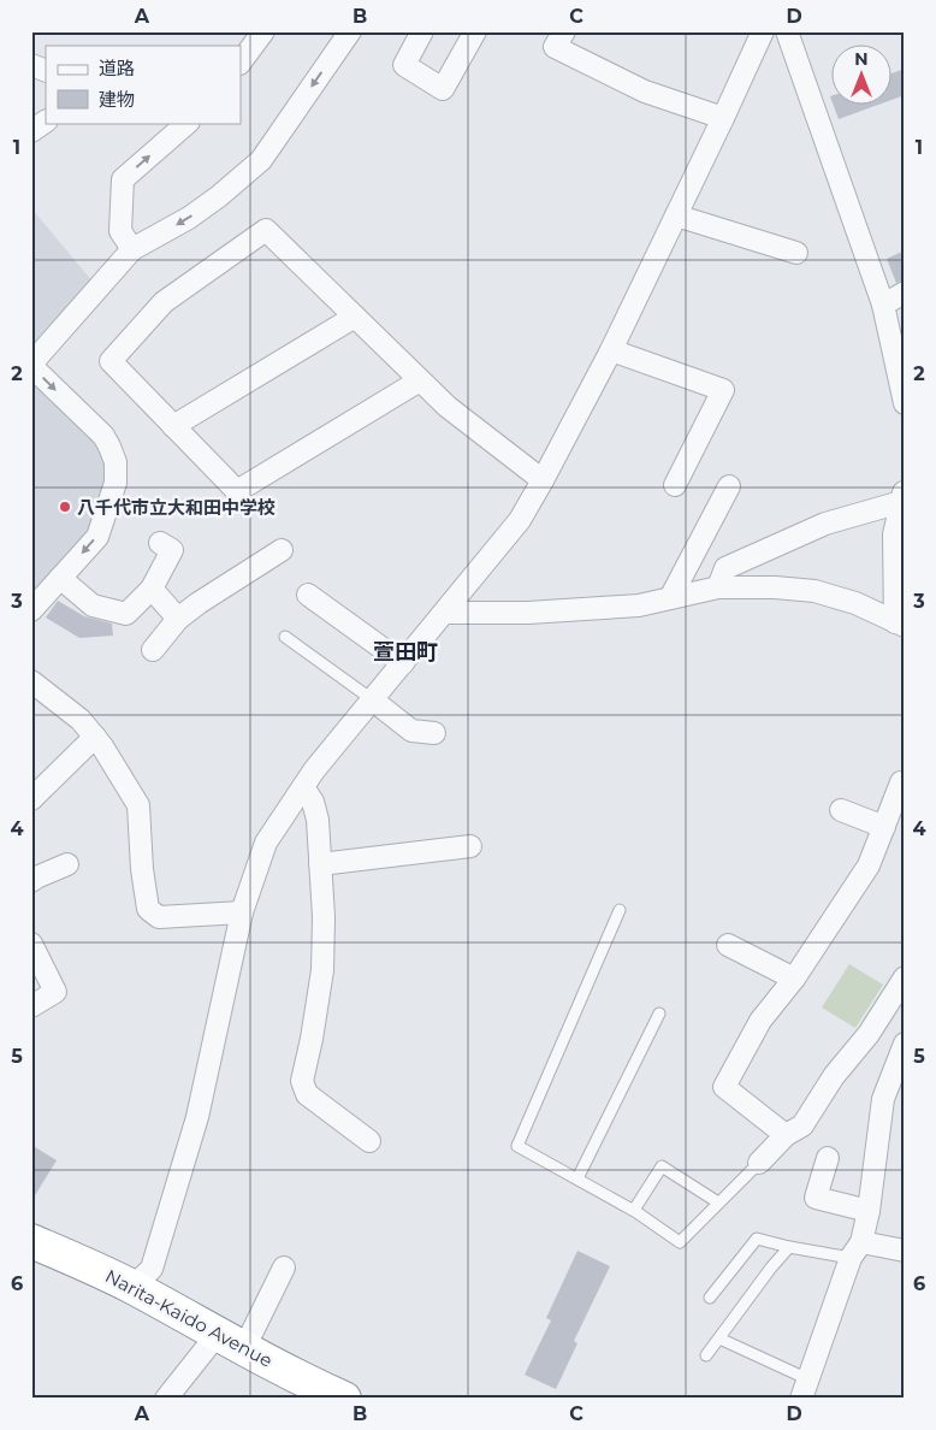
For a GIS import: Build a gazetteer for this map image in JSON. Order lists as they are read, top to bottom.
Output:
{
  "streets": {
    "highway": ["Narita-Kaido Avenue"]
  },
  "districts": ["萱田町"],
  "places": ["八千代市立大和田中学校"],
  "legend": ["道路", "建物"],
  "north": "top",
  "grid": {
    "columns": [
      "A",
      "B",
      "C",
      "D"
    ],
    "rows": [
      "1",
      "2",
      "3",
      "4",
      "5",
      "6"
    ]
  }
}
